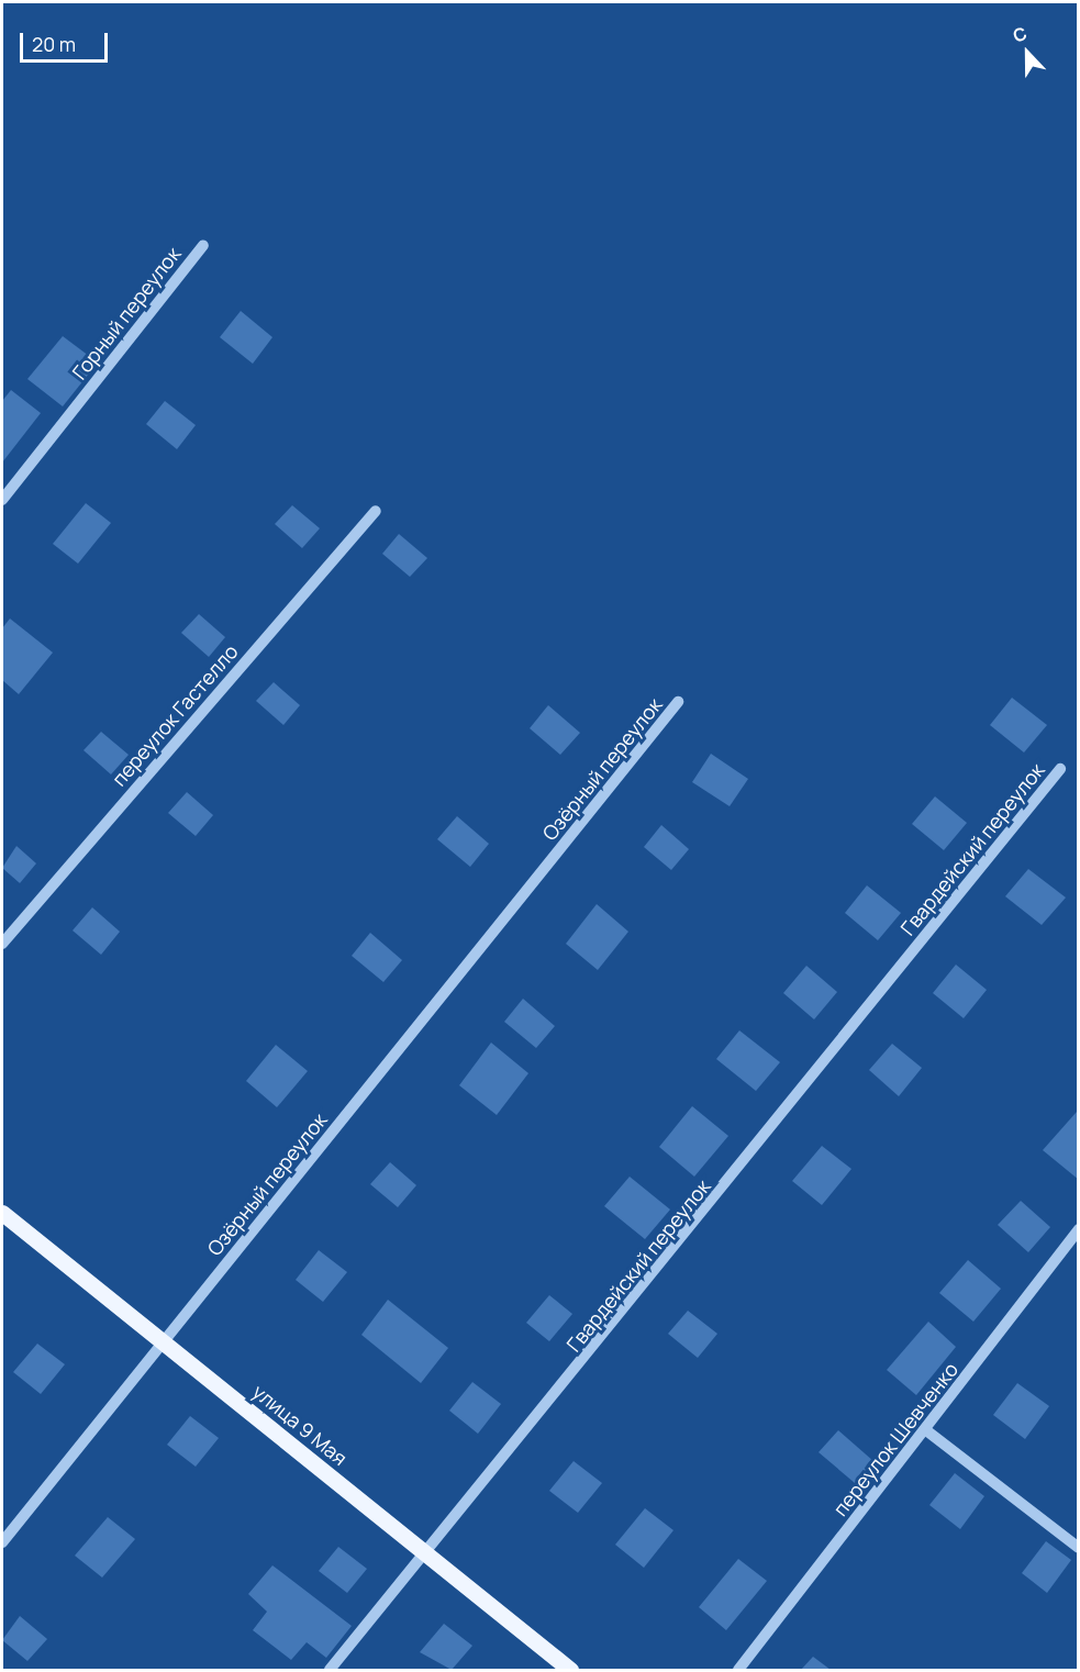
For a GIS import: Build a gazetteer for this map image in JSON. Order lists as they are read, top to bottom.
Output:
{
  "streets": {
    "main road": ["улица 9 Мая"],
    "street": [
      "Горный переулок",
      "переулок Гастелло",
      "Озёрный переулок",
      "Гвардейский переулок",
      "переулок Шевченко"
    ]
  },
  "crossings": [
    ["Озёрный переулок", "улица 9 Мая"],
    ["Гвардейский переулок", "улица 9 Мая"]
  ],
  "scale_bar": "20 m",
  "north": "top"
}
